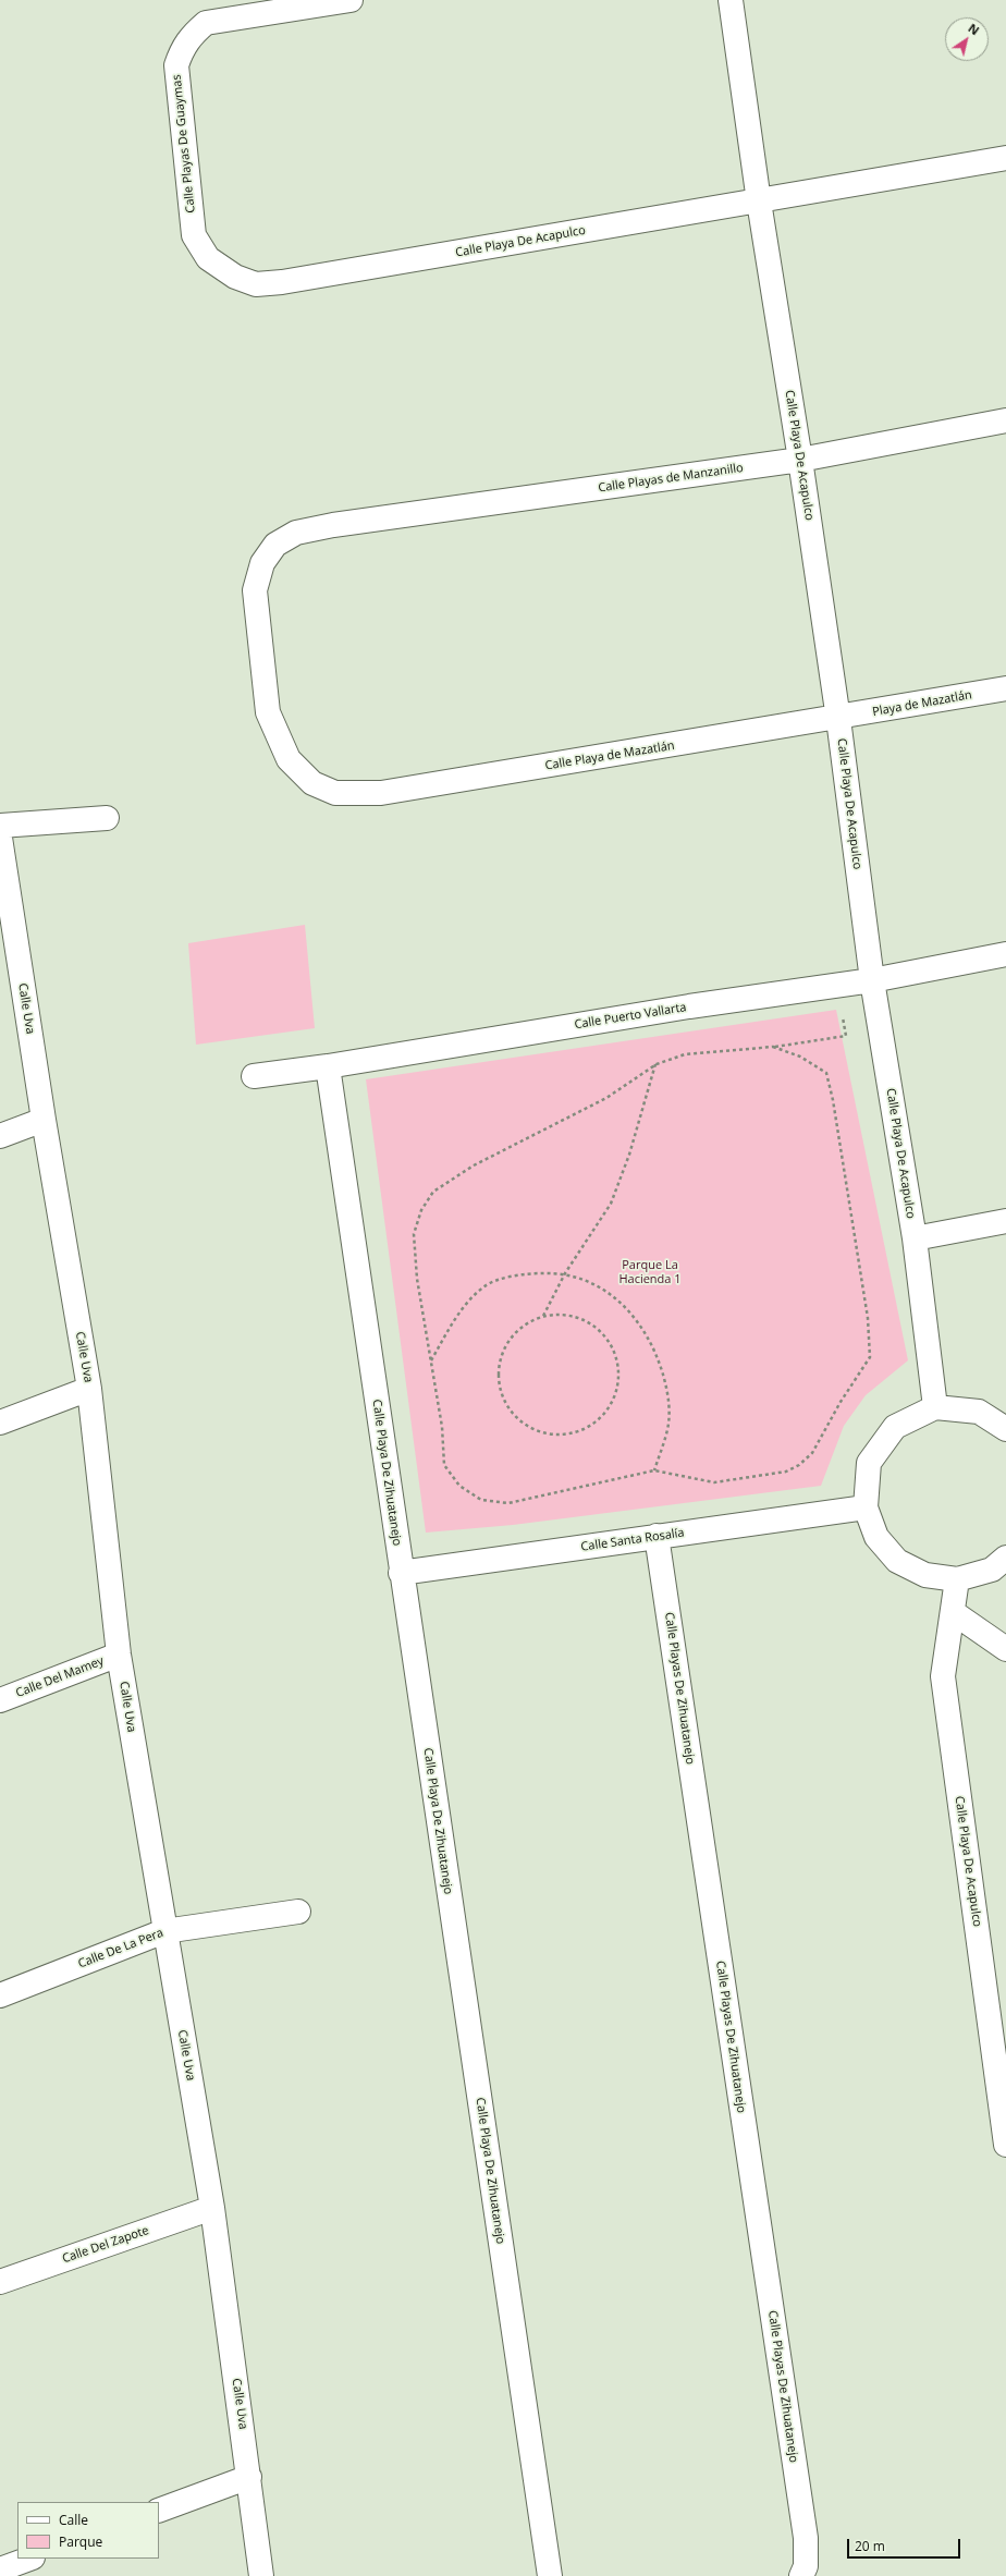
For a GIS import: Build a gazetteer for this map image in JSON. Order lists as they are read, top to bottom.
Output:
{
  "streets": {
    "street": [
      "Calle Playas De Guaymas",
      "Calle Playa De Acapulco",
      "Calle Playas de Manzanillo",
      "Playa de Mazatlán",
      "Calle Playa de Mazatlán",
      "Calle Uva",
      "Calle Puerto Vallarta",
      "Calle Playa De Zihuatanejo",
      "Calle Santa Rosalía",
      "Calle Del Mamey",
      "Calle Playas De Zihuatanejo",
      "Calle De La Pera",
      "Calle Del Zapote"
    ]
  },
  "crossings": [
    ["Calle Playas De Guaymas", "Calle Playa De Acapulco"],
    ["Calle Playa De Acapulco", "Calle Playas de Manzanillo"],
    ["Calle Playa De Acapulco", "Playa de Mazatlán"],
    ["Calle Playa De Acapulco", "Calle Playa de Mazatlán"],
    ["Calle Playa De Acapulco", "Calle Puerto Vallarta"],
    ["Calle Playas de Manzanillo", "Calle Playa de Mazatlán"],
    ["Playa de Mazatlán", "Calle Playa de Mazatlán"],
    ["Calle Uva", "Calle Del Mamey"],
    ["Calle Uva", "Calle De La Pera"],
    ["Calle Uva", "Calle Del Zapote"],
    ["Calle Puerto Vallarta", "Calle Playa De Zihuatanejo"],
    ["Calle Playa De Zihuatanejo", "Calle Santa Rosalía"],
    ["Calle Santa Rosalía", "Calle Playas De Zihuatanejo"]
  ],
  "parks": ["Parque La Hacienda 1"],
  "legend": ["Calle", "Parque"],
  "scale_bar": "20 m",
  "north": "top right"
}
